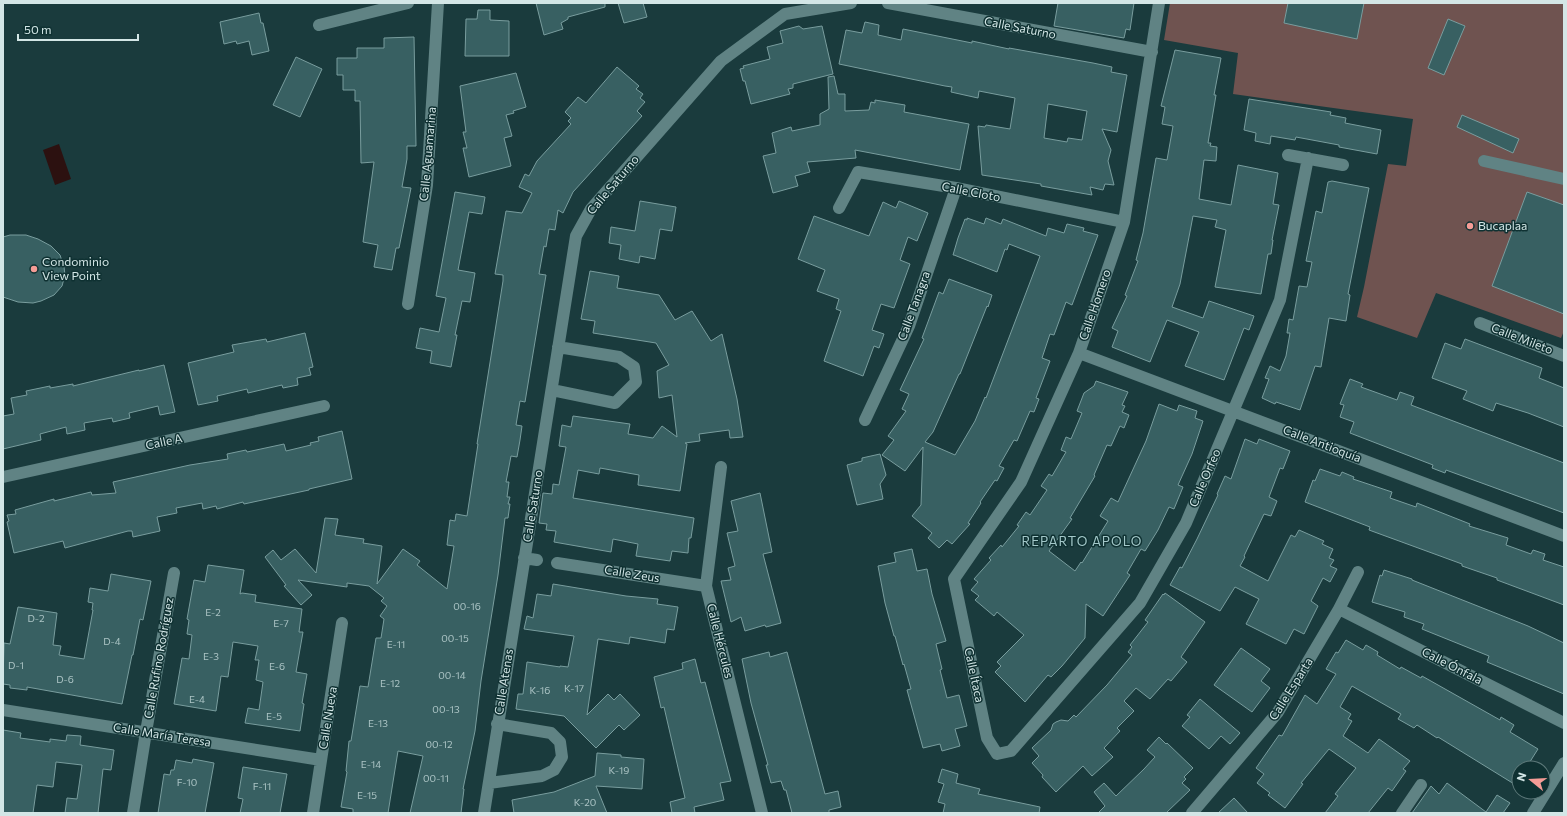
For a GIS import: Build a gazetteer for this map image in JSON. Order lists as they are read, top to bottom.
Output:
{
  "streets": {
    "street": [
      "Calle Saturno",
      "Calle Aguamarina",
      "Calle Cloto",
      "Calle Homero",
      "Calle Tanagra",
      "Calle Mileto",
      "Calle A",
      "Calle Antioquía",
      "Calle Orfeo",
      "Calle Zeus",
      "Calle Hércules",
      "Calle Rufino Rodríguez",
      "Calle Ónfala",
      "Calle Ítaca",
      "Calle Atenas",
      "Calle Esparta",
      "Calle Nueva",
      "Calle María Teresa"
    ]
  },
  "crossings": [
    ["Calle Saturno", "Calle Homero"],
    ["Calle Saturno", "Calle Atenas"],
    ["Calle Cloto", "Calle Homero"],
    ["Calle Cloto", "Calle Tanagra"],
    ["Calle Homero", "Calle Antioquía"],
    ["Calle Homero", "Calle Ítaca"],
    ["Calle Antioquía", "Calle Orfeo"],
    ["Calle Orfeo", "Calle Ítaca"],
    ["Calle Zeus", "Calle Hércules"],
    ["Calle Rufino Rodríguez", "Calle María Teresa"],
    ["Calle Ónfala", "Calle Esparta"],
    ["Calle Nueva", "Calle María Teresa"]
  ],
  "districts": ["REPARTO APOLO"],
  "places": ["Bucaplaa", "Condominio View Point"],
  "house_numbers": [
    "00-16",
    "E-2",
    "D-2",
    "E-7",
    "00-15",
    "D-4",
    "E-11",
    "E-3",
    "D-1",
    "E-6",
    "00-14",
    "D-6",
    "E-12",
    "K-17",
    "K-16",
    "E-4",
    "00-13",
    "E-5",
    "E-13",
    "00-12",
    "E-14",
    "K-19",
    "00-11",
    "F-10",
    "F-11",
    "E-15",
    "K-20"
  ],
  "scale_bar": "50 m",
  "north": "left"
}
